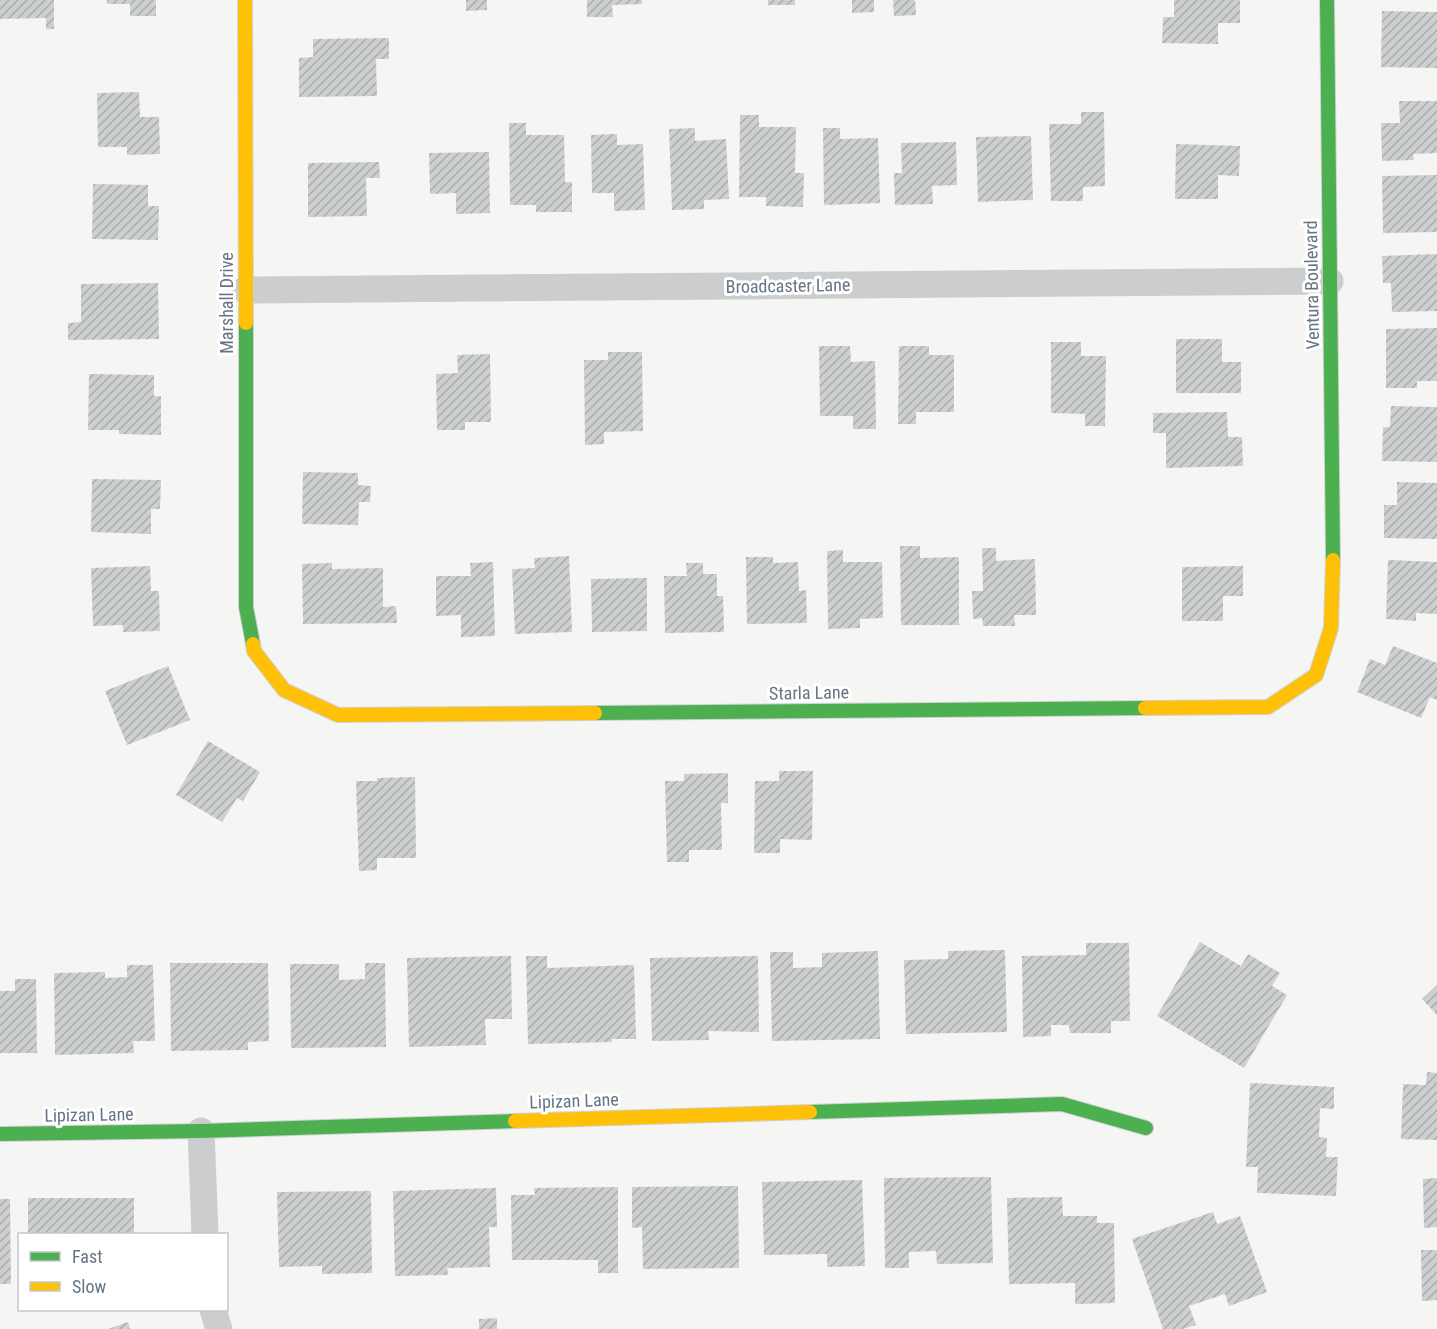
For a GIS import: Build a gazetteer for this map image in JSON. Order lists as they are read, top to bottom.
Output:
{
  "streets": {
    "street": [
      "Ventura Boulevard",
      "Broadcaster Lane",
      "Marshall Drive",
      "Starla Lane",
      "Lipizan Lane"
    ]
  },
  "crossings": [
    ["Ventura Boulevard", "Broadcaster Lane"],
    ["Ventura Boulevard", "Starla Lane"],
    ["Broadcaster Lane", "Marshall Drive"],
    ["Marshall Drive", "Starla Lane"]
  ],
  "legend": ["Fast", "Slow"]
}
